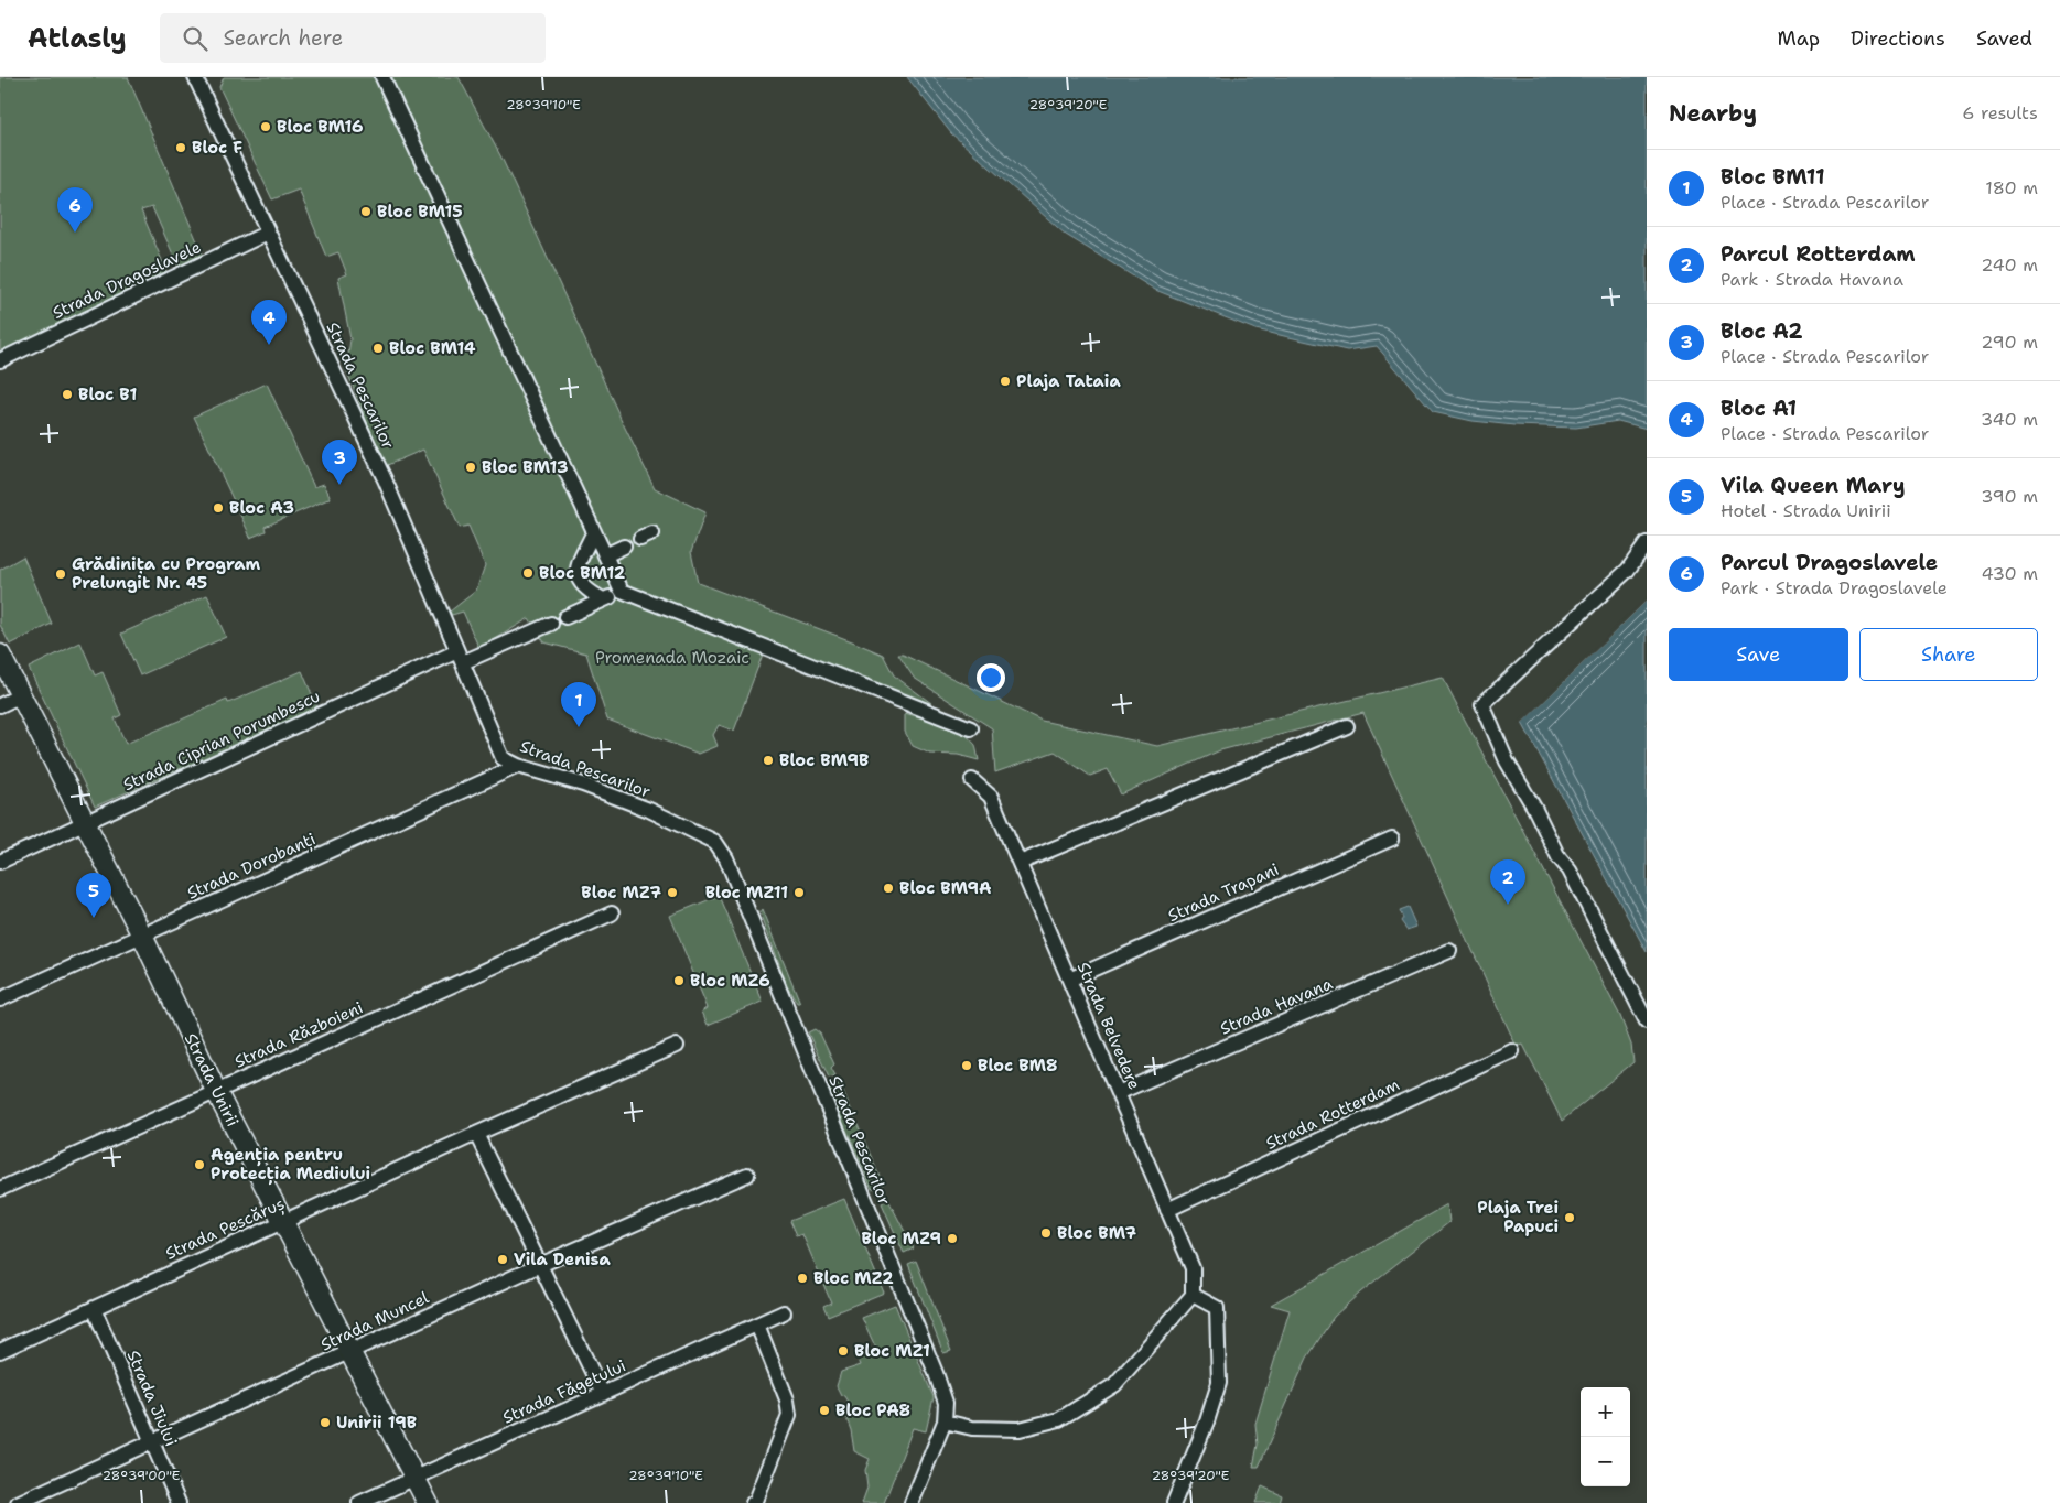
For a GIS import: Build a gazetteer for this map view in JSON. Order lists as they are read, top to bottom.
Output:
{
  "streets": {
    "street": [
      "Strada Dragoslavele",
      "Strada Pescarilor",
      "Strada Ciprian Porumbescu",
      "Strada Dorobanți",
      "Strada Trapani",
      "Strada Havana",
      "Strada Belvedere",
      "Strada Războieni",
      "Strada Unirii",
      "Strada Rotterdam",
      "Strada Pescăruș",
      "Strada Muncel",
      "Strada Făgetului",
      "Strada Jiului"
    ]
  },
  "crossings": [
    ["Strada Dragoslavele", "Strada Pescarilor"],
    ["Strada Pescarilor", "Strada Ciprian Porumbescu"],
    ["Strada Pescarilor", "Strada Dorobanți"],
    ["Strada Ciprian Porumbescu", "Strada Unirii"],
    ["Strada Dorobanți", "Strada Unirii"],
    ["Strada Trapani", "Strada Belvedere"],
    ["Strada Havana", "Strada Belvedere"],
    ["Strada Belvedere", "Strada Rotterdam"],
    ["Strada Războieni", "Strada Unirii"],
    ["Strada Unirii", "Strada Pescăruș"],
    ["Strada Unirii", "Strada Muncel"],
    ["Strada Unirii", "Strada Făgetului"],
    ["Strada Pescăruș", "Strada Jiului"],
    ["Strada Muncel", "Strada Jiului"]
  ],
  "parks": ["Promenada Mozaic"],
  "places": [
    "Bloc BM16",
    "Bloc F",
    "Bloc BM15",
    "Bloc BM14",
    "Plaja Tataia",
    "Bloc B1",
    "Bloc BM13",
    "Bloc A3",
    "Bloc BM12",
    "Grădinița cu Program Prelungit Nr. 45",
    "Bloc BM9B",
    "Bloc BM9A",
    "Bloc MZ7",
    "Bloc MZ11",
    "Bloc MZ6",
    "Bloc BM8",
    "Agenția pentru Protecția Mediului",
    "Plaja Trei Papuci",
    "Bloc BM7",
    "Bloc MZ9",
    "Vila Denisa",
    "Bloc MZ2",
    "Bloc MZ1",
    "Bloc PA8",
    "Unirii 19B"
  ],
  "page": {
    "header": "Atlasly",
    "search": "Search here",
    "nav": ["Map", "Directions", "Saved"],
    "heading": ["Nearby", "6 results"],
    "list": [
      {
        "mark": "1",
        "name": "Bloc BM11",
        "note": "Place · Strada Pescarilor",
        "value": "180 m"
      },
      {
        "mark": "2",
        "name": "Parcul Rotterdam",
        "note": "Park · Strada Havana",
        "value": "240 m"
      },
      {
        "mark": "3",
        "name": "Bloc A2",
        "note": "Place · Strada Pescarilor",
        "value": "290 m"
      },
      {
        "mark": "4",
        "name": "Bloc A1",
        "note": "Place · Strada Pescarilor",
        "value": "340 m"
      },
      {
        "mark": "5",
        "name": "Vila Queen Mary",
        "note": "Hotel · Strada Unirii",
        "value": "390 m"
      },
      {
        "mark": "6",
        "name": "Parcul Dragoslavele",
        "note": "Park · Strada Dragoslavele",
        "value": "430 m"
      }
    ],
    "pins": [
      "6",
      "4",
      "3",
      "1",
      "2",
      "5"
    ],
    "buttons": ["Save", "Share"],
    "map_buttons": ["+", "−"]
  },
  "coordinates": ["28°39'10\"E", "28°39'20\"E", "28°39'00\"E"]
}
